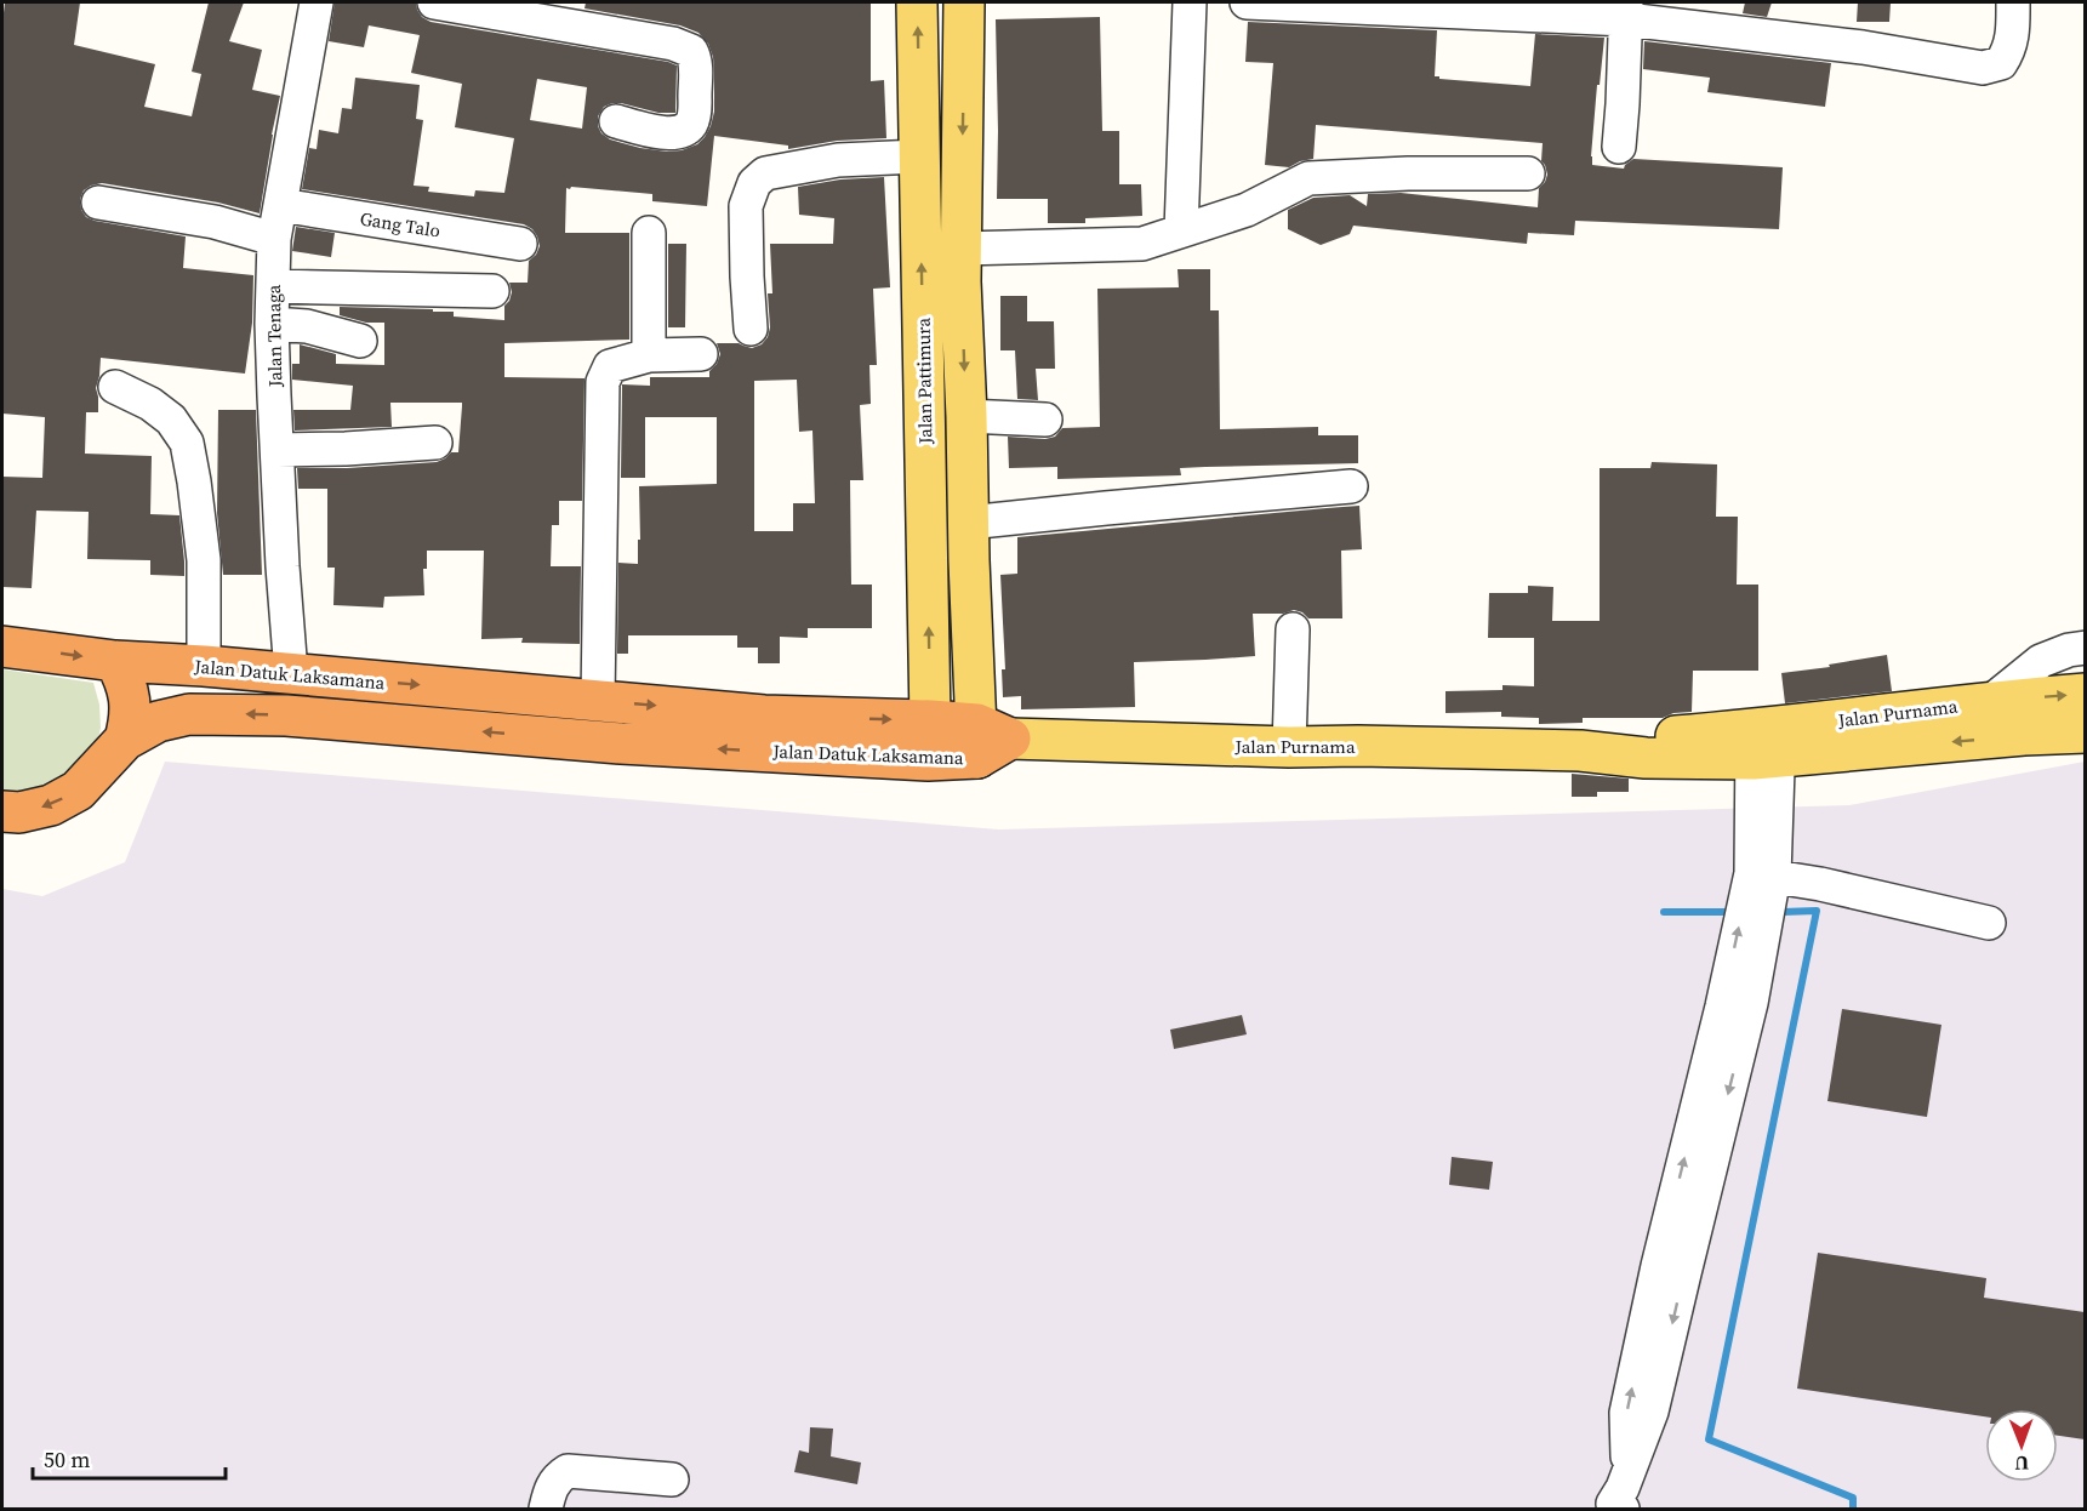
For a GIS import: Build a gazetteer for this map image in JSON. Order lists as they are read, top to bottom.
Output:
{
  "streets": {
    "highway": ["Jalan Datuk Laksamana"],
    "main road": ["Jalan Pattimura", "Jalan Purnama"],
    "street": ["Gang Talo", "Jalan Tenaga"]
  },
  "crossings": [
    ["Gang Talo", "Jalan Tenaga"],
    ["Jalan Tenaga", "Jalan Datuk Laksamana"],
    ["Jalan Pattimura", "Jalan Datuk Laksamana"],
    ["Jalan Datuk Laksamana", "Jalan Purnama"]
  ],
  "scale_bar": "50 m",
  "north": "bottom"
}
